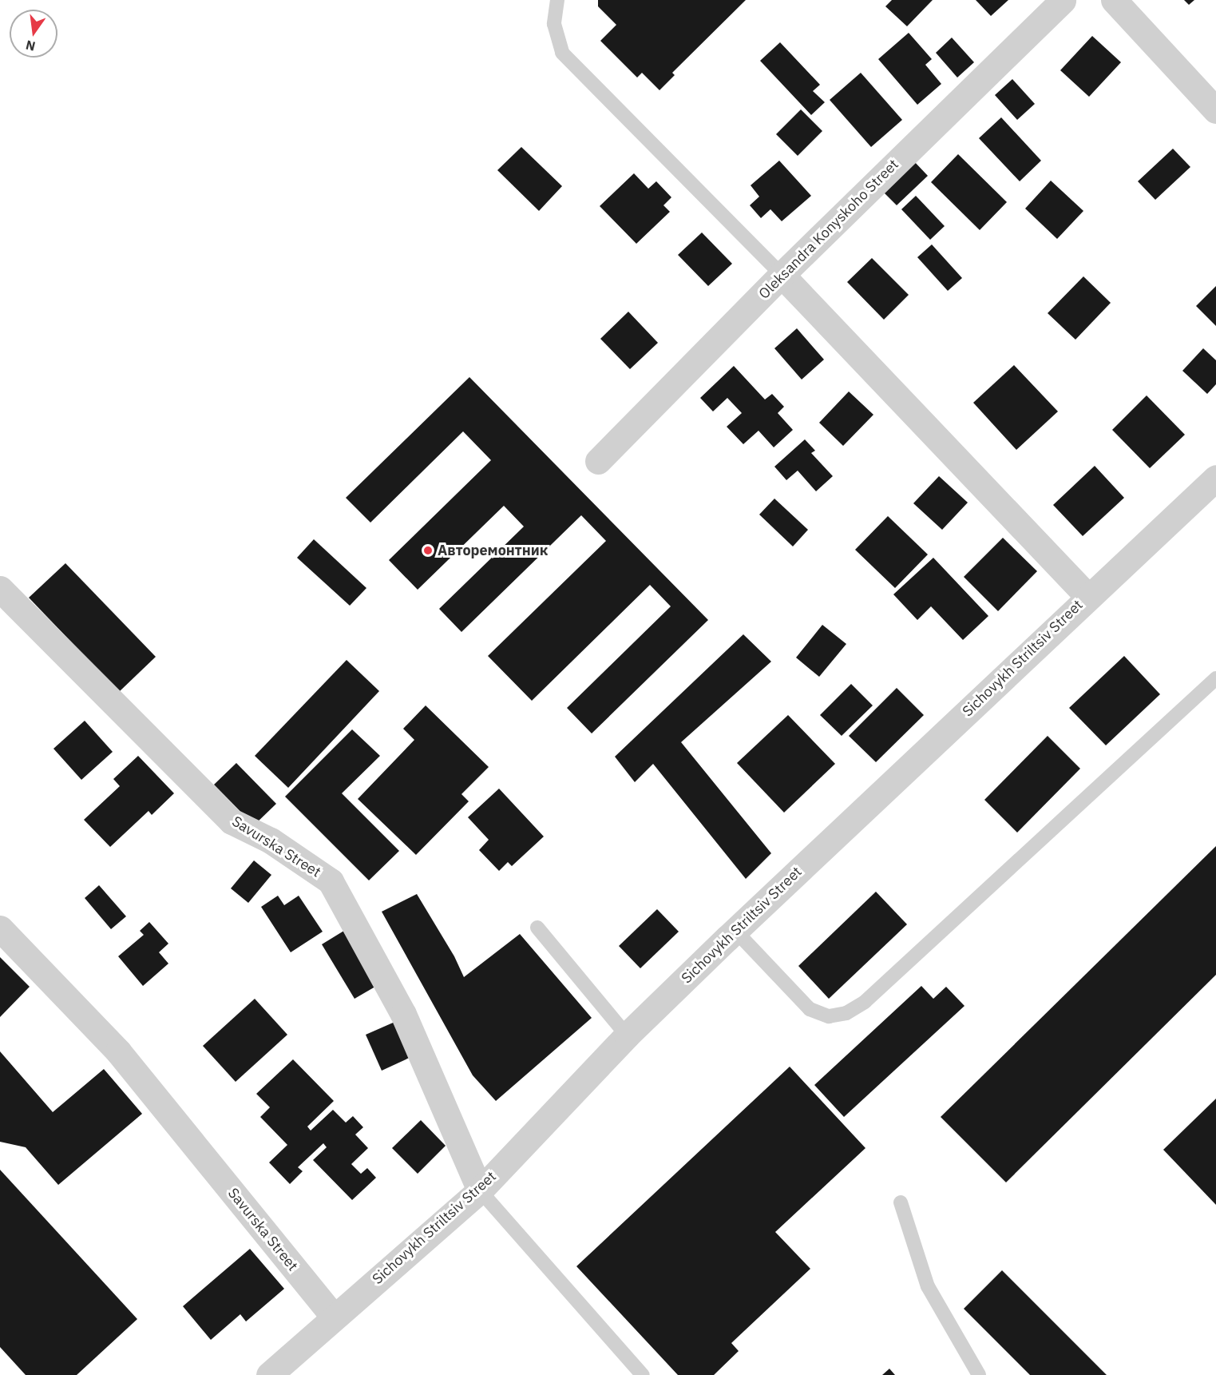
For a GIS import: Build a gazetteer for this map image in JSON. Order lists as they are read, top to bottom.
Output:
{
  "streets": {
    "street": ["Oleksandra Konyskoho Street", "Sichovykh Striltsiv Street", "Savurska Street"]
  },
  "crossings": [
    ["Sichovykh Striltsiv Street", "Savurska Street"]
  ],
  "places": ["Авторемонтник"],
  "north": "bottom"
}
